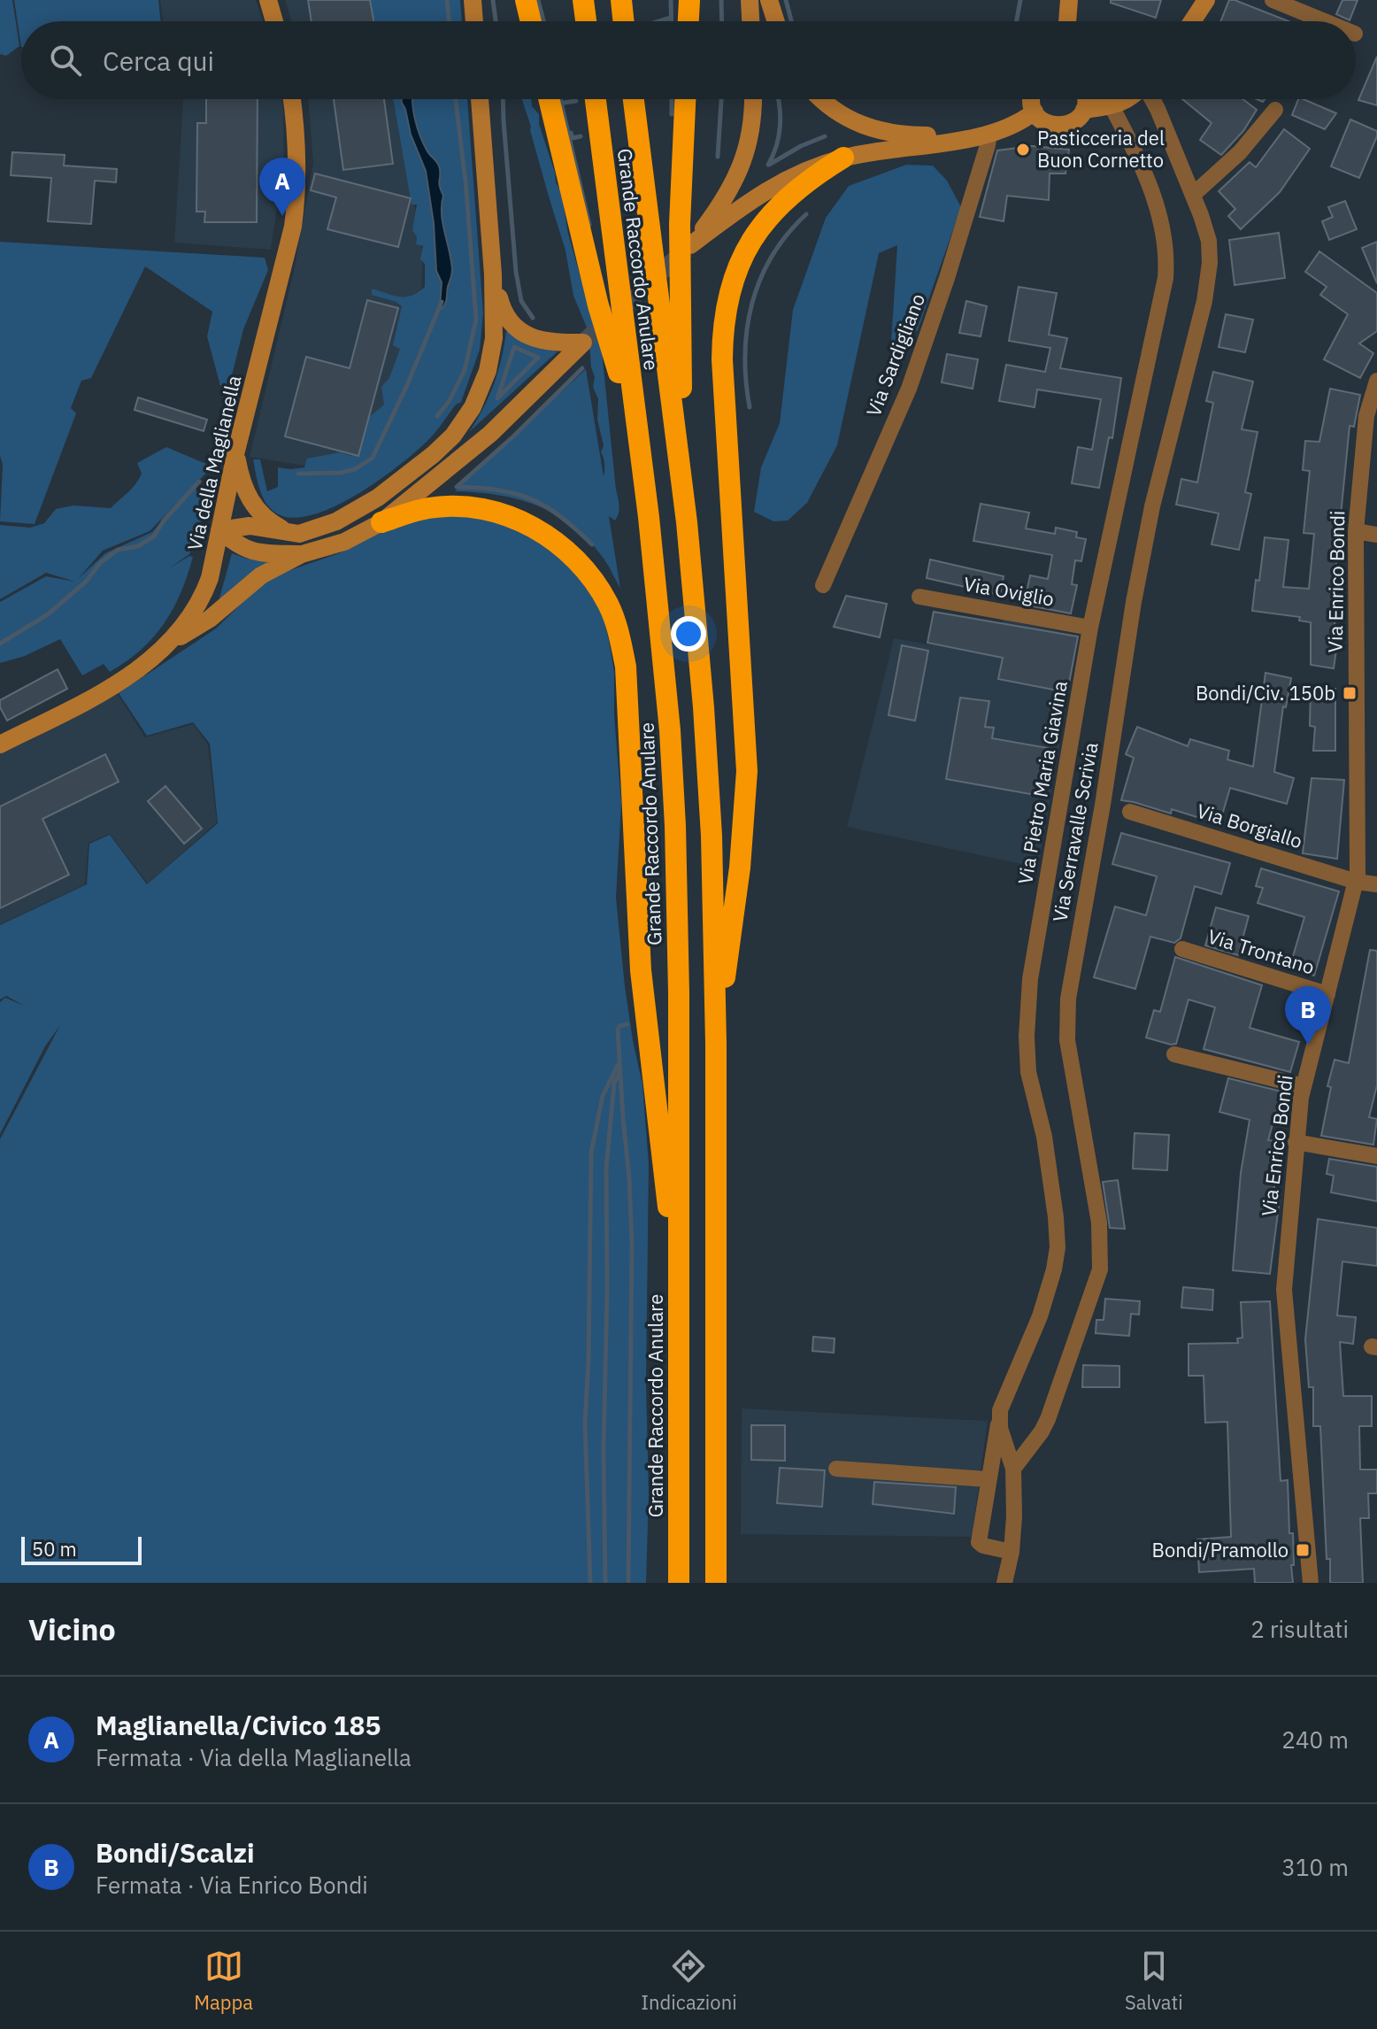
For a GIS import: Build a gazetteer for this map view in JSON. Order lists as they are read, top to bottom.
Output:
{
  "streets": {
    "highway": ["Grande Raccordo Anulare"],
    "main road": ["Via della Maglianella"],
    "street": [
      "Via Sardigliano",
      "Via Enrico Bondi",
      "Via Oviglio",
      "Via Pietro Maria Giavina",
      "Via Borgiallo",
      "Via Serravalle Scrivia",
      "Via Trontano"
    ]
  },
  "crossings": [
    ["Via Enrico Bondi", "Via Borgiallo"],
    ["Via Enrico Bondi", "Via Trontano"],
    ["Via Oviglio", "Via Pietro Maria Giavina"]
  ],
  "places": {
    "other": ["Pasticceria del Buon Cornetto"],
    "transit": ["Bondi/Civ. 150b", "Bondi/Pramollo"]
  },
  "scale_bar": "50 m",
  "page": {
    "search": "Cerca qui",
    "pins": ["A", "B"],
    "scale": "50 m",
    "heading": ["Vicino", "2 risultati"],
    "list": [
      {
        "mark": "A",
        "name": "Maglianella/Civico 185",
        "note": "Fermata · Via della Maglianella",
        "value": "240 m"
      },
      {
        "mark": "B",
        "name": "Bondi/Scalzi",
        "note": "Fermata · Via Enrico Bondi",
        "value": "310 m"
      }
    ],
    "nav": ["Mappa", "Indicazioni", "Salvati"]
  }
}
